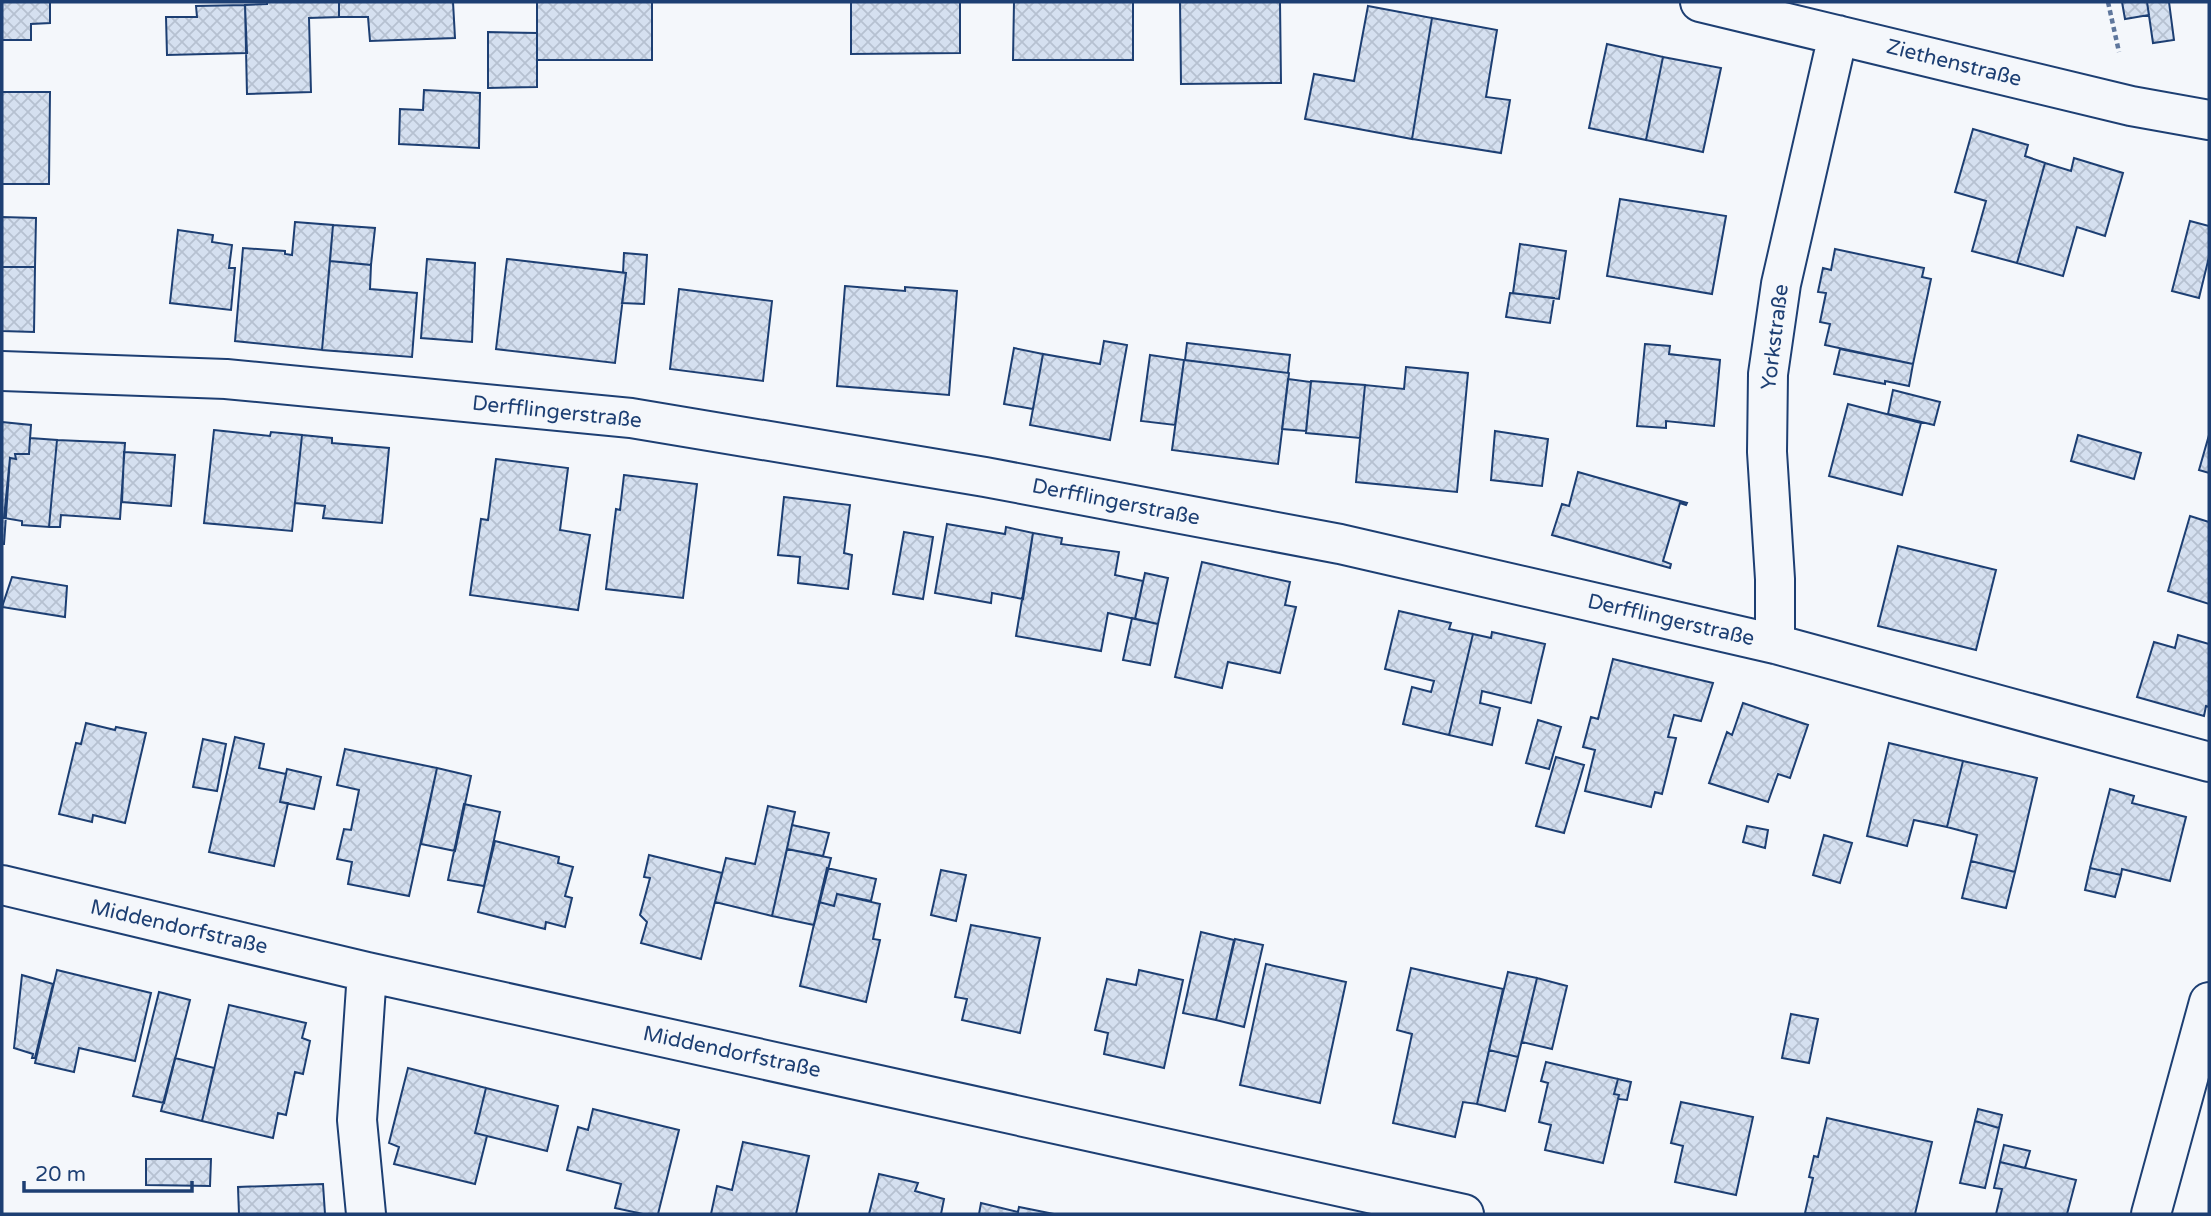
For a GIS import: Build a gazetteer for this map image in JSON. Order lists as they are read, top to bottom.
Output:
{
  "streets": {
    "street": [
      "Ziethenstraße",
      "Yorkstraße",
      "Derfflingerstraße",
      "Middendorfstraße"
    ]
  },
  "crossings": [
    ["Ziethenstraße", "Yorkstraße"],
    ["Yorkstraße", "Derfflingerstraße"]
  ],
  "scale_bar": "20 m"
}
